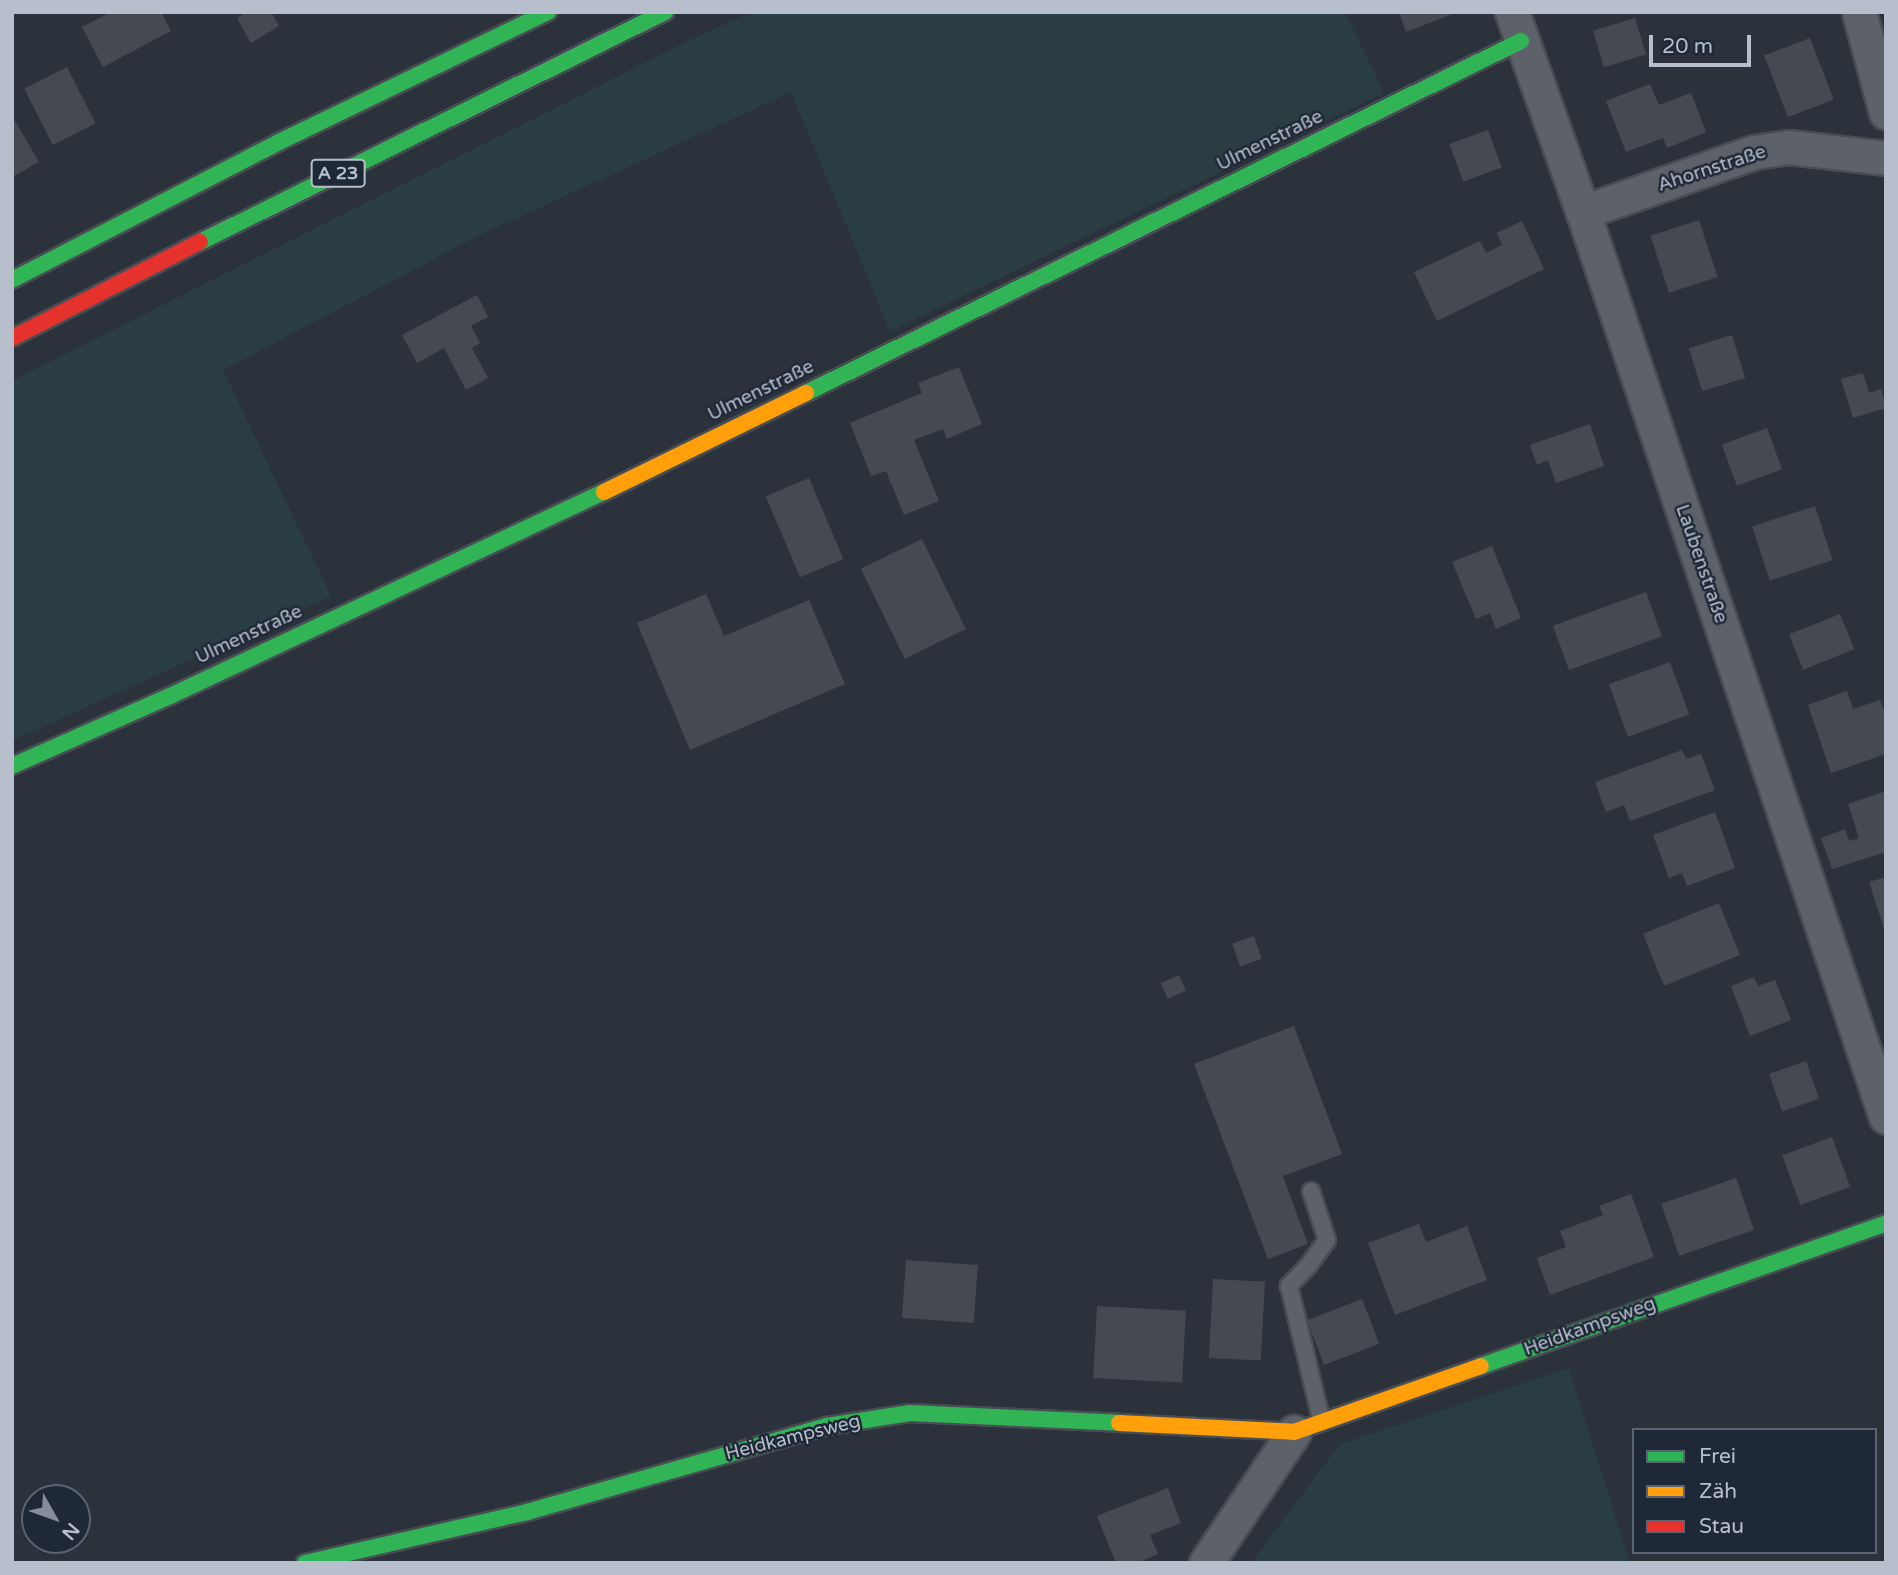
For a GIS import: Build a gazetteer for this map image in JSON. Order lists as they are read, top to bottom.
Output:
{
  "streets": {
    "main road": ["Ulmenstraße", "A 23", "Heidkampsweg"],
    "street": ["Ahornstraße", "Laubenstraße"]
  },
  "crossings": [
    ["Ulmenstraße", "Laubenstraße"],
    ["Ahornstraße", "Laubenstraße"]
  ],
  "legend": ["Frei", "Zäh", "Stau"],
  "scale_bar": "20 m",
  "north": "bottom right"
}
